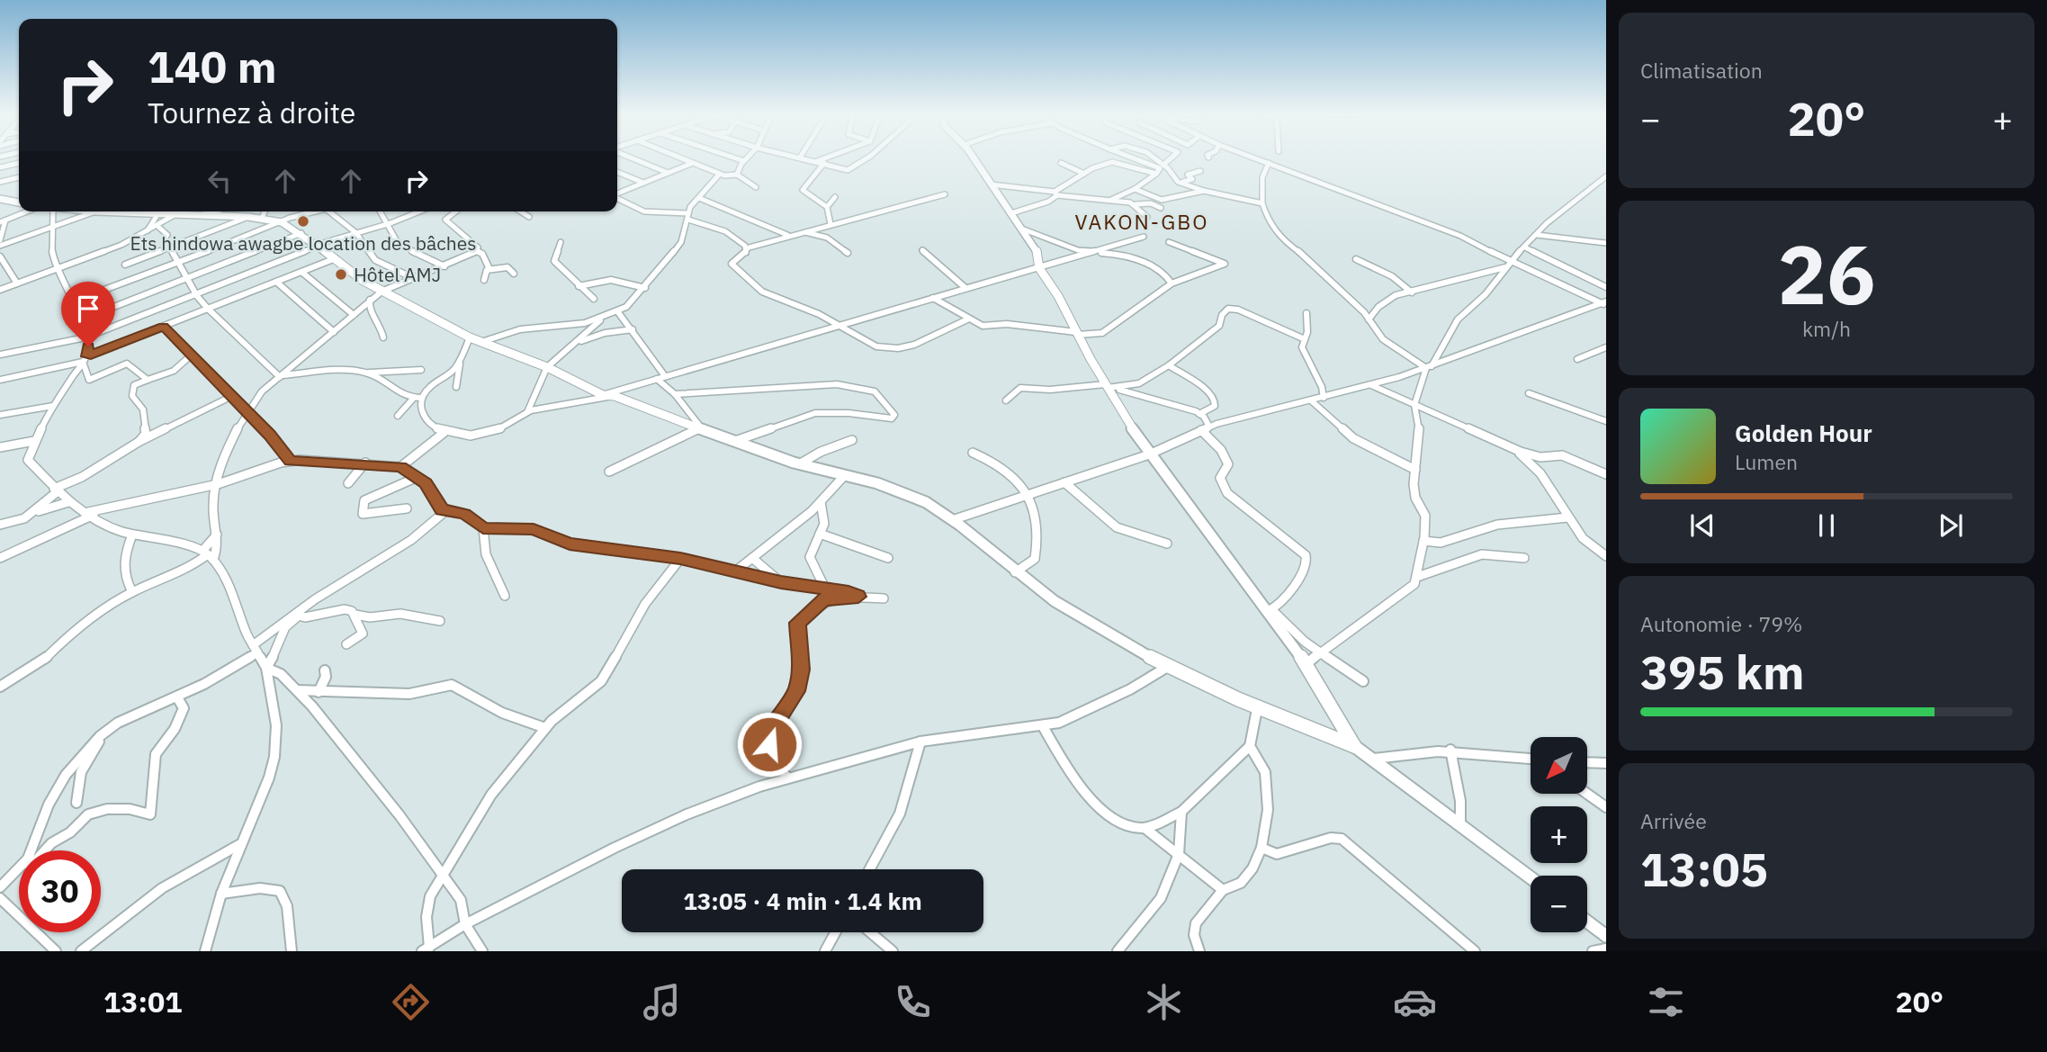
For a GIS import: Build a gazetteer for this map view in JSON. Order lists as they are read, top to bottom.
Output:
{
  "districts": ["VAKON-GBO"],
  "places": ["Ets hindowa awagbe location des bâches", "Hôtel AMJ"],
  "north": "bottom left",
  "page": {
    "tile": [
      "Climatisation",
      ["26", "km/h"],
      ["Autonomie · 79%", "395 km"],
      ["Arrivée", "13:05"]
    ],
    "turn": ["140 m", "Tournez à droite"],
    "heat": ["−", "20°", "+"],
    "song": ["Golden Hour", "Lumen"],
    "map_buttons": ["+", "−"],
    "limit": "30",
    "trip": "13:05 · 4 min · 1.4 km",
    "tabs": ["13:01", "20°"]
  }
}
